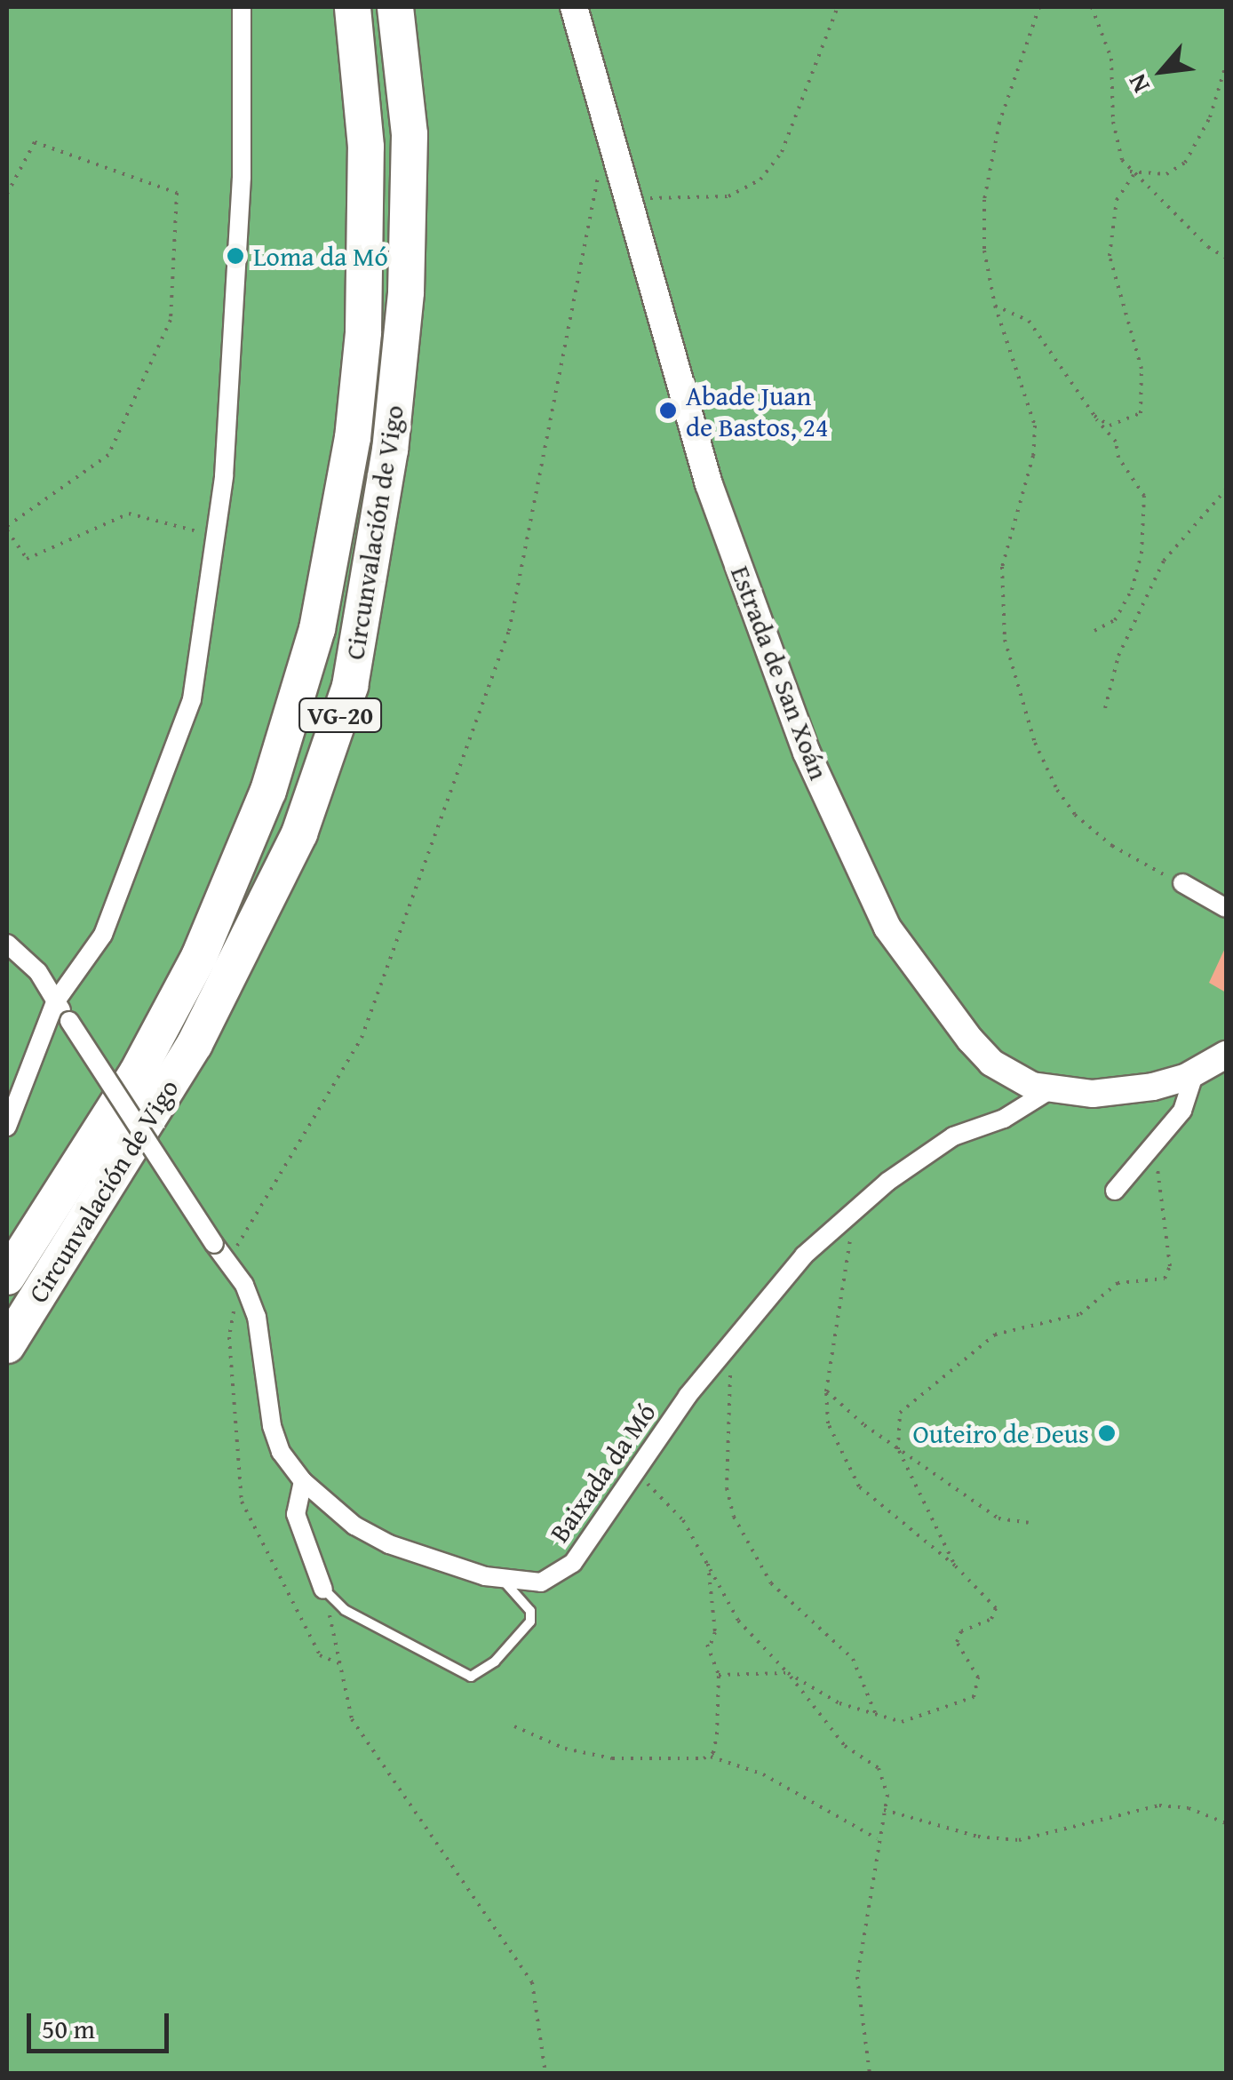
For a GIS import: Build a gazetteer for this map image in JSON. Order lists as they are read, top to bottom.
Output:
{
  "streets": {
    "highway": ["Circunvalación de Vigo", "VG-20"],
    "street": ["Estrada de San Xoán", "Baixada da Mó"]
  },
  "crossings": [
    ["Estrada de San Xoán", "Baixada da Mó"]
  ],
  "places": ["Loma da Mó", "Abade Juan de Bastos, 24", "Outeiro de Deus"],
  "scale_bar": "50 m",
  "north": "bottom left"
}
